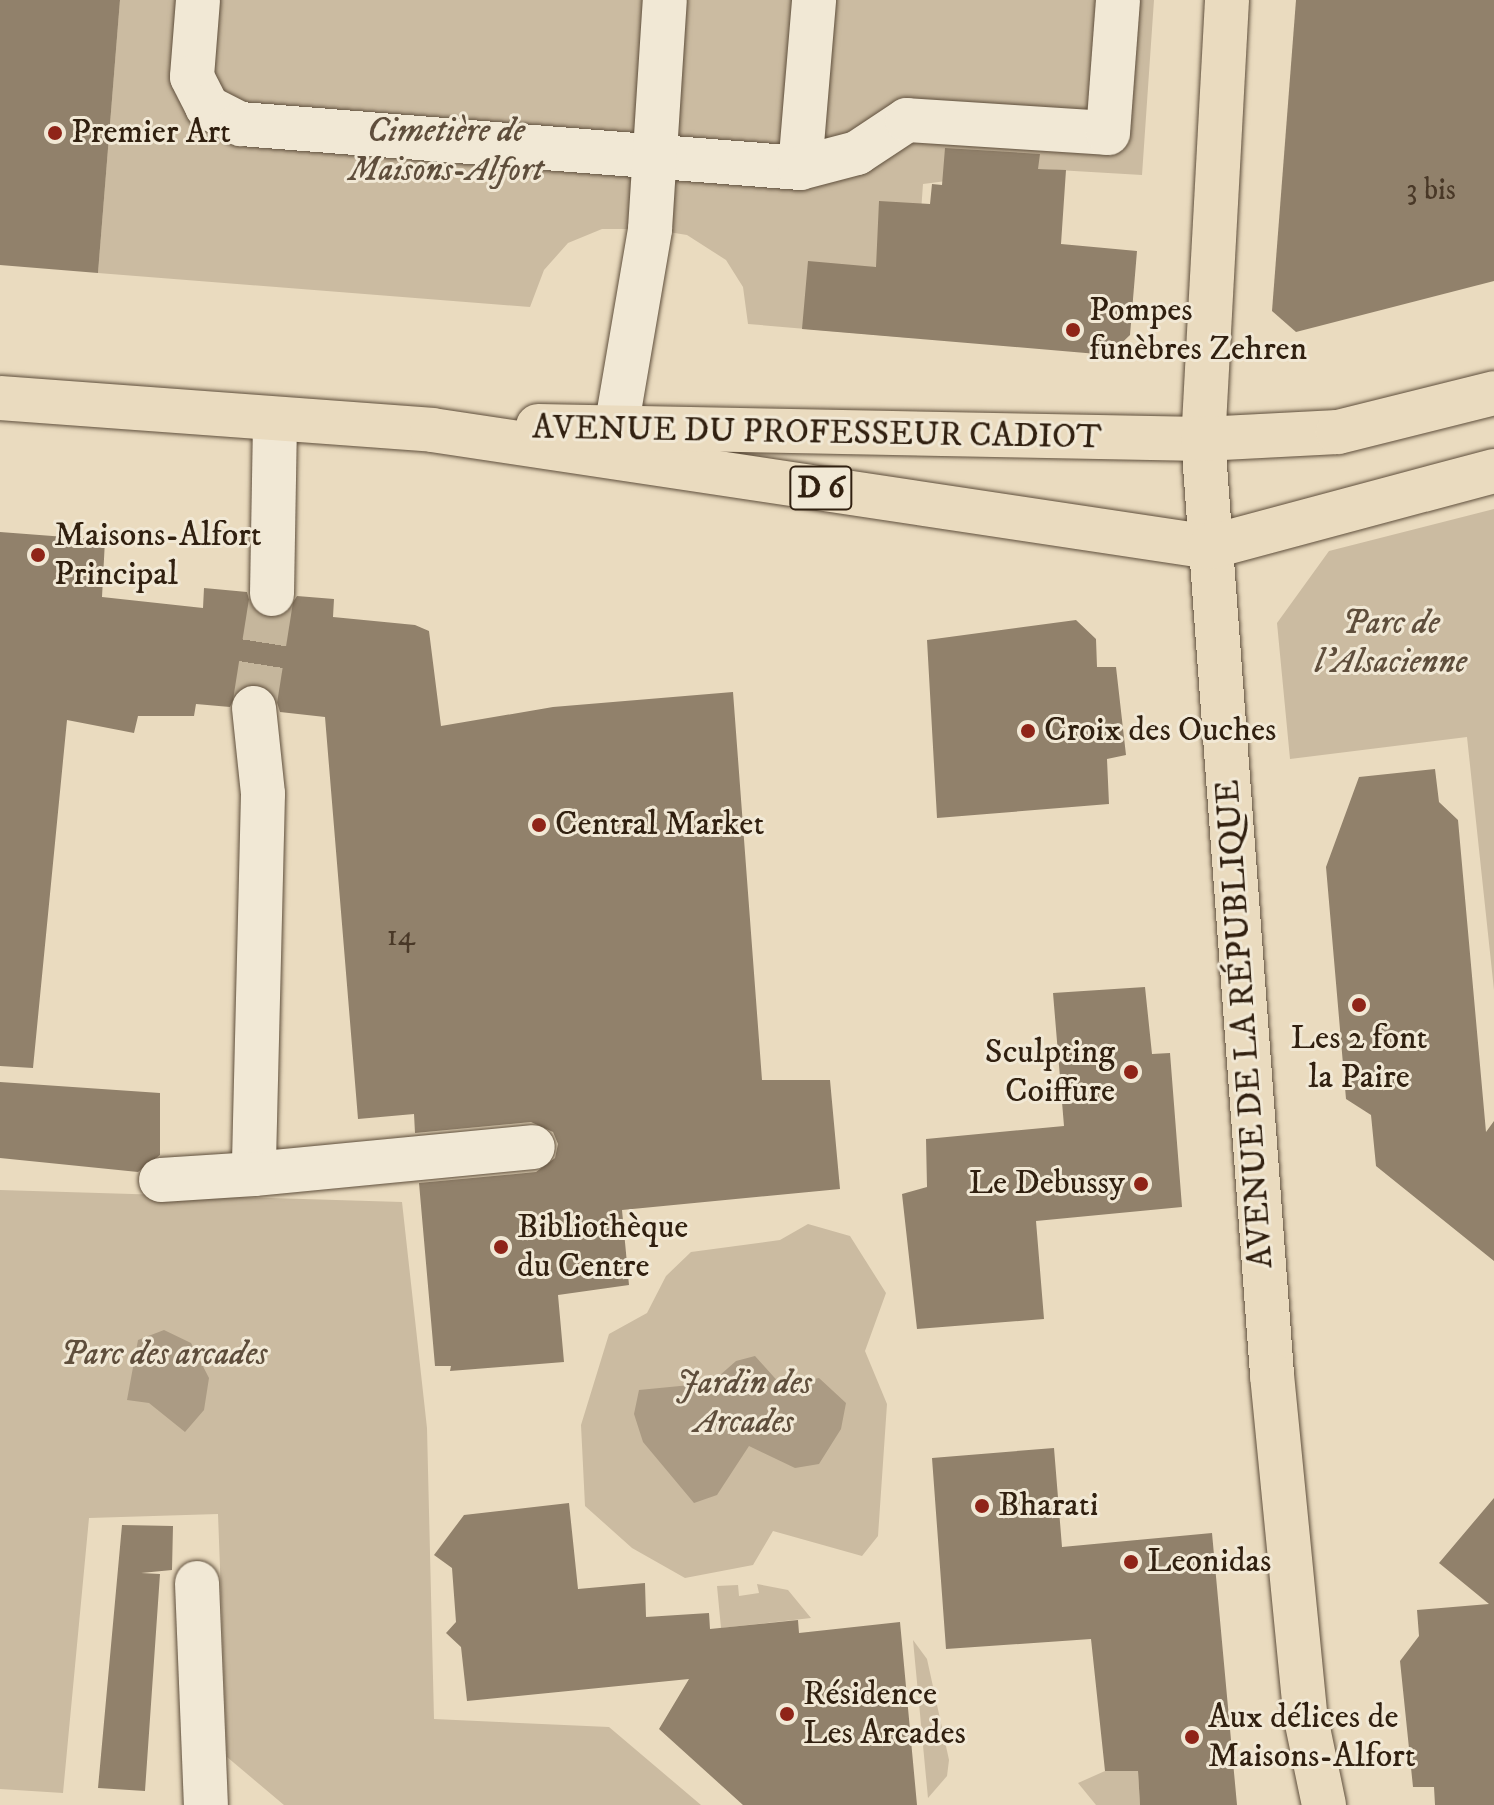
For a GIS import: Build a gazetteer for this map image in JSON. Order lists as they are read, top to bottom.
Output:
{
  "streets": {
    "main road": ["AVENUE DU PROFESSEUR CADIOT", "D 6", "AVENUE DE LA RÉPUBLIQUE"]
  },
  "crossings": [
    ["AVENUE DU PROFESSEUR CADIOT", "D 6"],
    ["AVENUE DU PROFESSEUR CADIOT", "AVENUE DE LA RÉPUBLIQUE"],
    ["D 6", "AVENUE DE LA RÉPUBLIQUE"]
  ],
  "parks": [
    "Cimetière de Maisons-Alfort",
    "Parc de l'Alsacienne",
    "Parc des arcades",
    "Jardin des Arcades"
  ],
  "places": [
    "Premier Art",
    "Pompes funèbres Zehren",
    "Maisons-Alfort Principal",
    "Croix des Ouches",
    "Central Market",
    "Les 2 font la Paire",
    "Sculpting Coiffure",
    "Le Debussy",
    "Bibliothèque du Centre",
    "Bharati",
    "Leonidas",
    "Résidence Les Arcades",
    "Aux délices de Maisons-Alfort"
  ],
  "house_numbers": ["3 bis", "14"]
}
